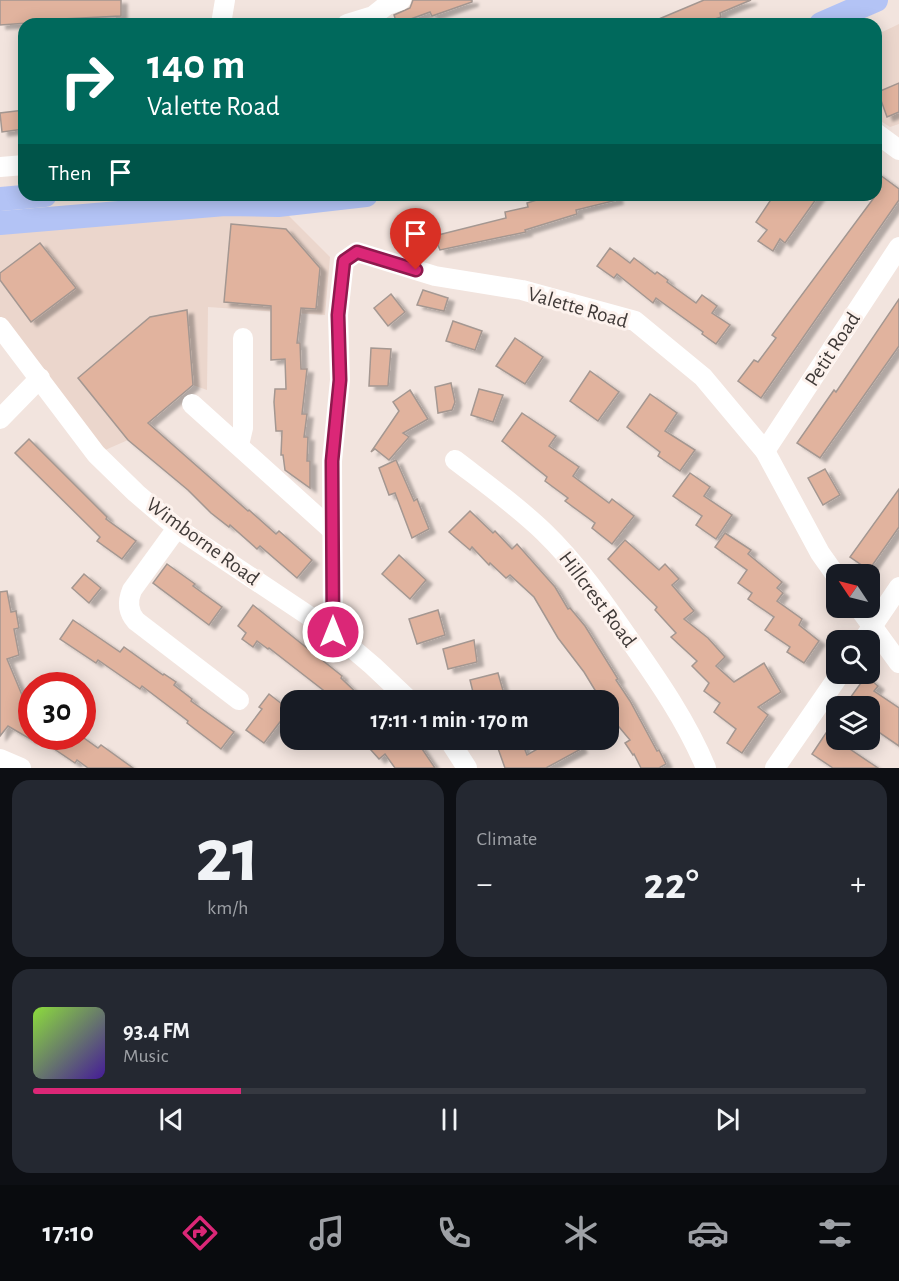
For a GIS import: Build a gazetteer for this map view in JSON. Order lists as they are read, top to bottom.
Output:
{
  "streets": {
    "street": [
      "Valette Road",
      "Petit Road",
      "Wimborne Road",
      "Hillcrest Road"
    ]
  },
  "crossings": [
    ["Valette Road", "Petit Road"]
  ],
  "north": "top left",
  "page": {
    "turn": ["140 m", "Valette Road"],
    "then": "Then",
    "limit": "30",
    "trip": "17:11 · 1 min · 170 m",
    "tile": [
      ["21", "km/h"],
      "Climate"
    ],
    "heat": ["−", "22°", "+"],
    "song": ["93.4 FM", "Music"],
    "tabs": "17:10"
  }
}
